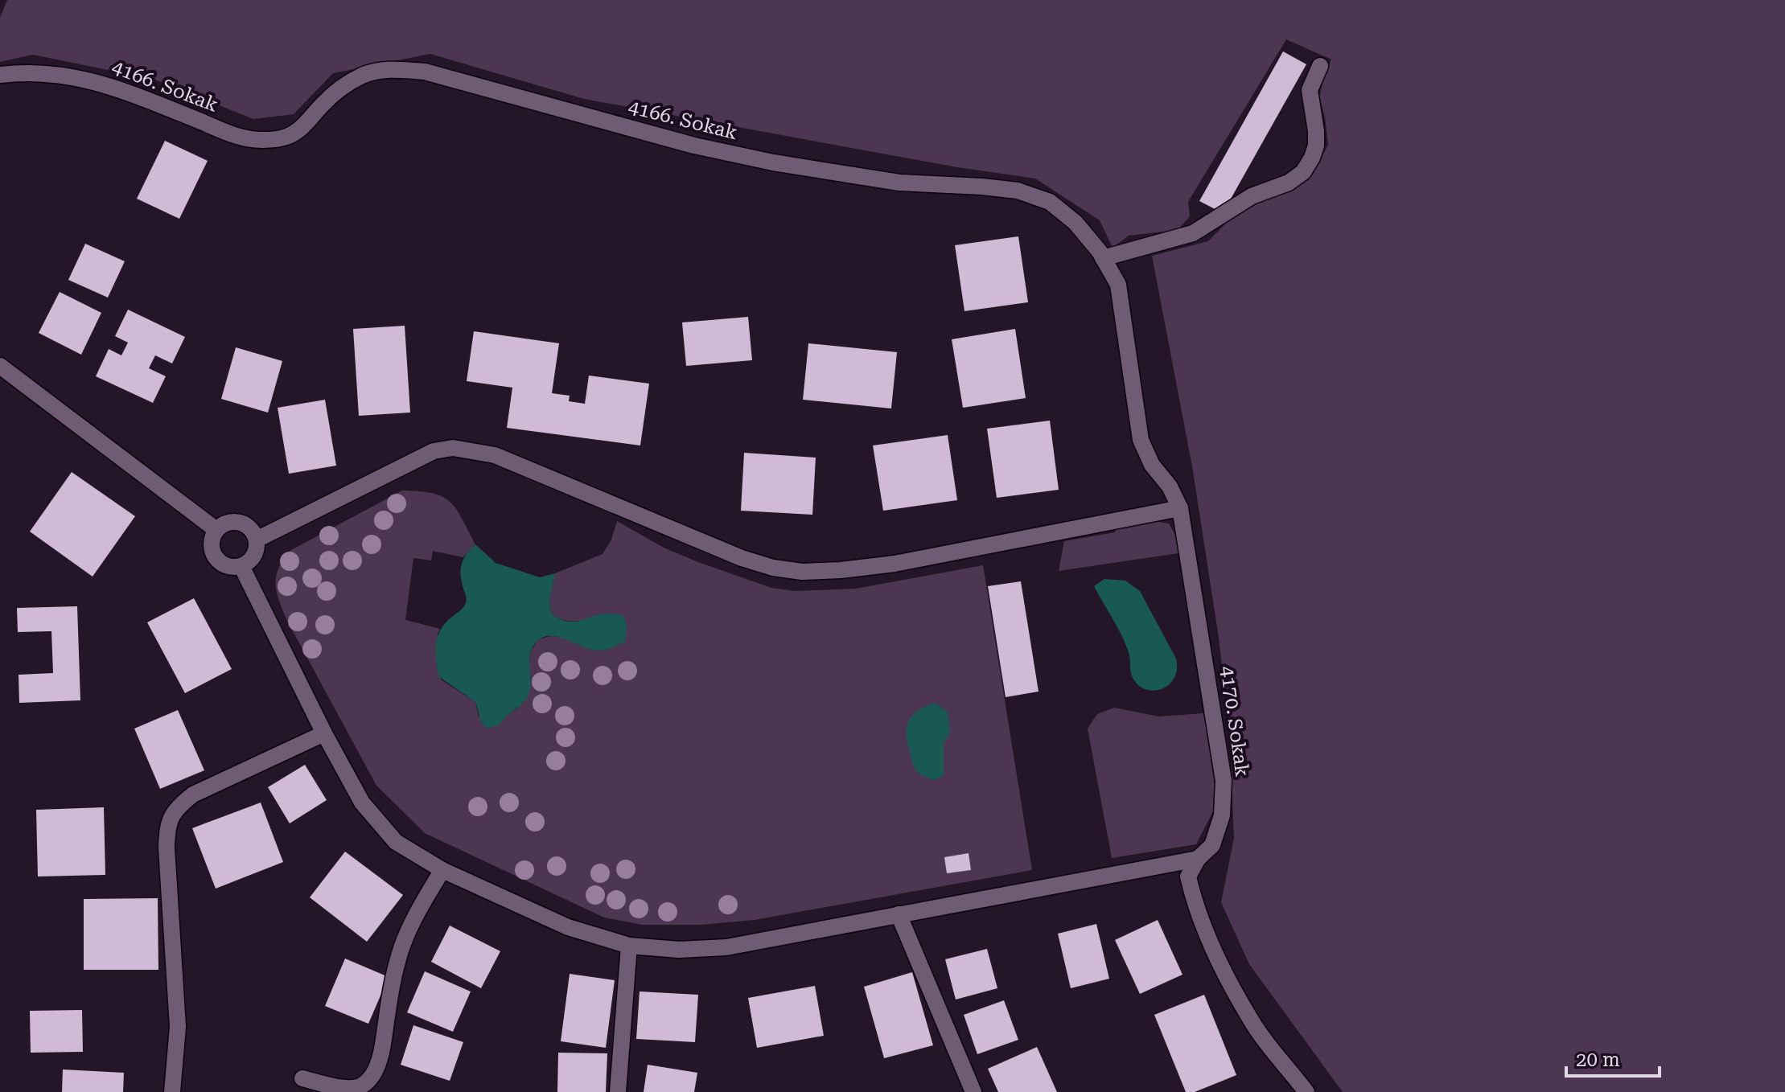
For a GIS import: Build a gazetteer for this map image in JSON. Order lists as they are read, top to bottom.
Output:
{
  "streets": {
    "street": ["4166. Sokak", "4170. Sokak"]
  },
  "crossings": [
    ["4166. Sokak", "4170. Sokak"]
  ],
  "scale_bar": "20 m"
}
